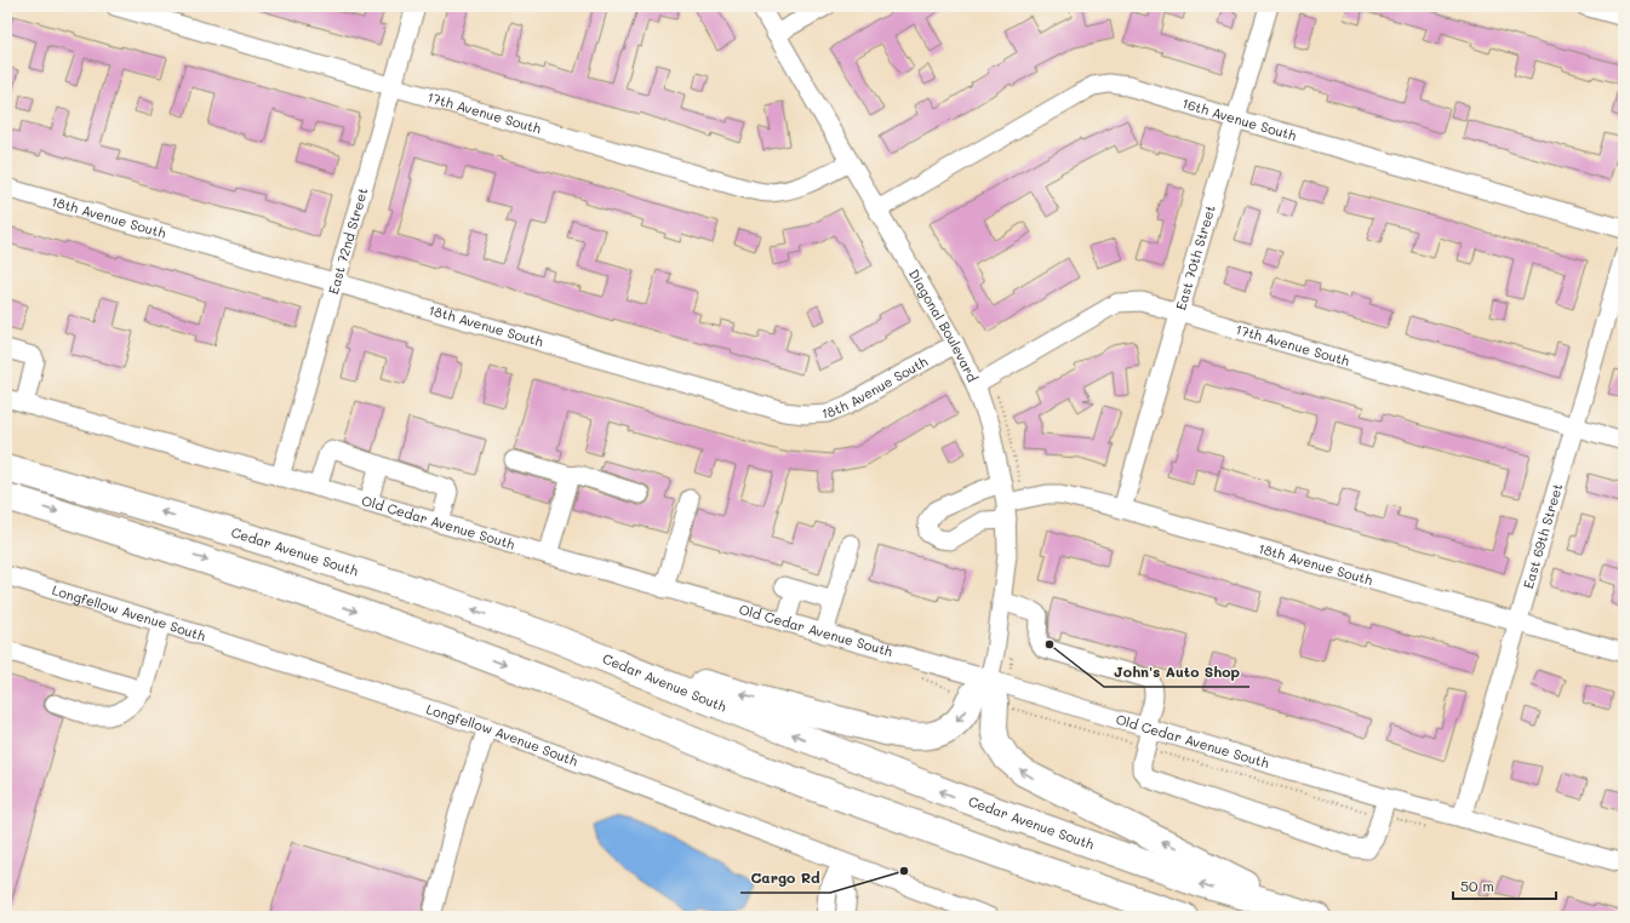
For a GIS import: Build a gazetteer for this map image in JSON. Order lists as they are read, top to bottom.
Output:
{
  "streets": {
    "highway": ["Cedar Avenue South"],
    "street": [
      "17th Avenue South",
      "16th Avenue South",
      "18th Avenue South",
      "East 72nd Street",
      "East 70th Street",
      "Diagonal Boulevard",
      "Old Cedar Avenue South",
      "East 69th Street",
      "Longfellow Avenue South"
    ]
  },
  "crossings": [
    ["17th Avenue South", "East 72nd Street"],
    ["17th Avenue South", "East 70th Street"],
    ["17th Avenue South", "Diagonal Boulevard"],
    ["17th Avenue South", "East 69th Street"],
    ["16th Avenue South", "East 70th Street"],
    ["16th Avenue South", "Diagonal Boulevard"],
    ["18th Avenue South", "East 72nd Street"],
    ["18th Avenue South", "East 70th Street"],
    ["18th Avenue South", "Diagonal Boulevard"],
    ["18th Avenue South", "East 69th Street"],
    ["East 72nd Street", "Old Cedar Avenue South"],
    ["Diagonal Boulevard", "Old Cedar Avenue South"],
    ["Old Cedar Avenue South", "East 69th Street"]
  ],
  "places": ["John's Auto Shop", "Cargo Rd"],
  "scale_bar": "50 m"
}
